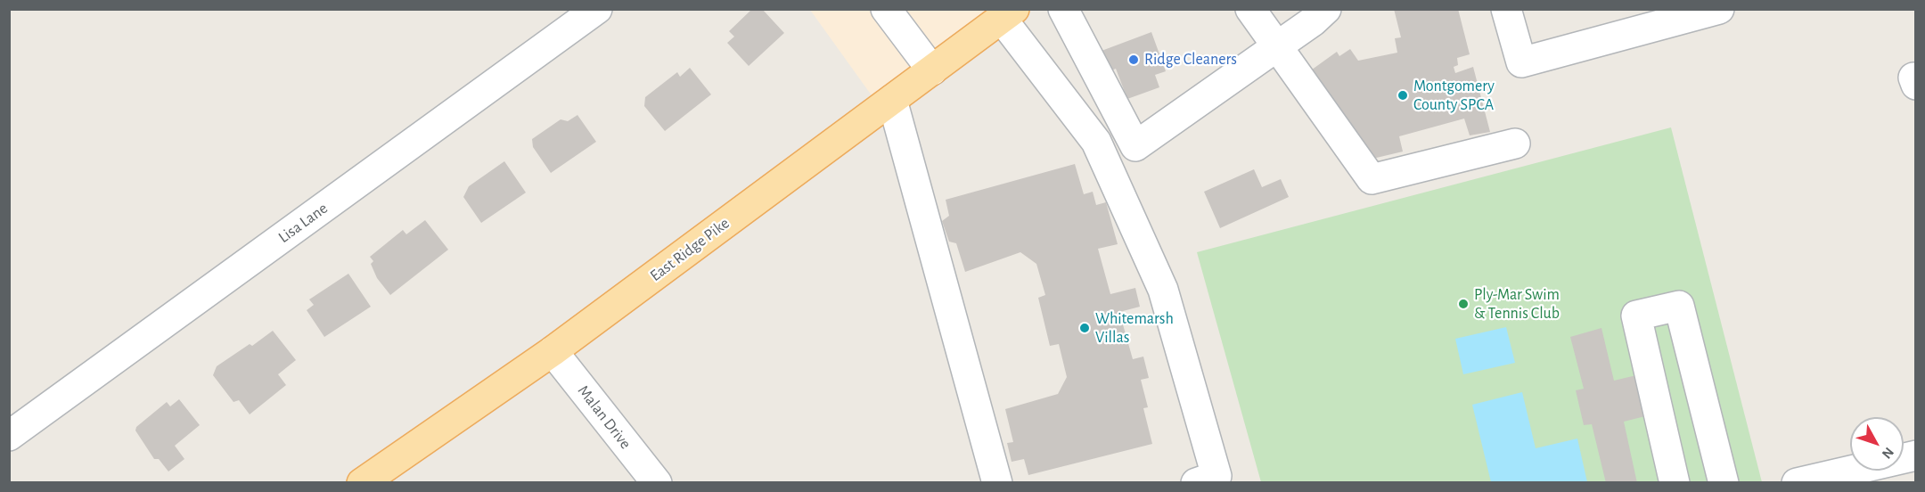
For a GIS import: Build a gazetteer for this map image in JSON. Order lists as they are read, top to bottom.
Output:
{
  "streets": {
    "main road": ["East Ridge Pike"],
    "street": ["Lisa Lane", "Malan Drive"]
  },
  "crossings": [
    ["East Ridge Pike", "Malan Drive"]
  ],
  "places": [
    "Ridge Cleaners",
    "Montgomery County SPCA",
    "Ply-Mar Swim & Tennis Club",
    "Whitemarsh Villas"
  ],
  "north": "bottom right"
}
